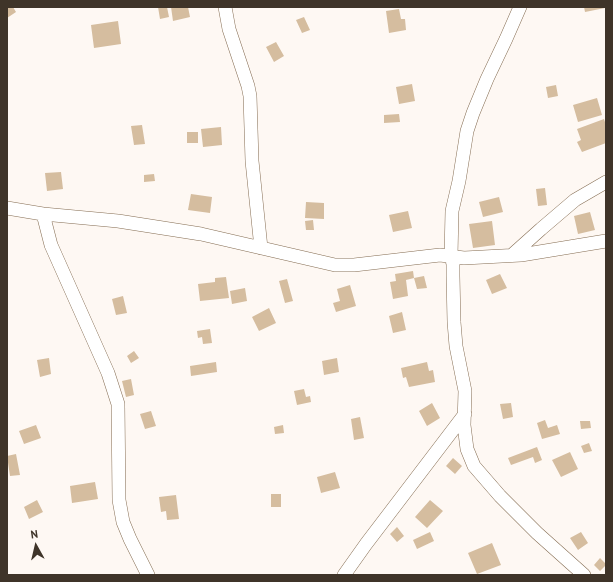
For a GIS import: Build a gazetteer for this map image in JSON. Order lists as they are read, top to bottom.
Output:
{
  "north": "top"
}
